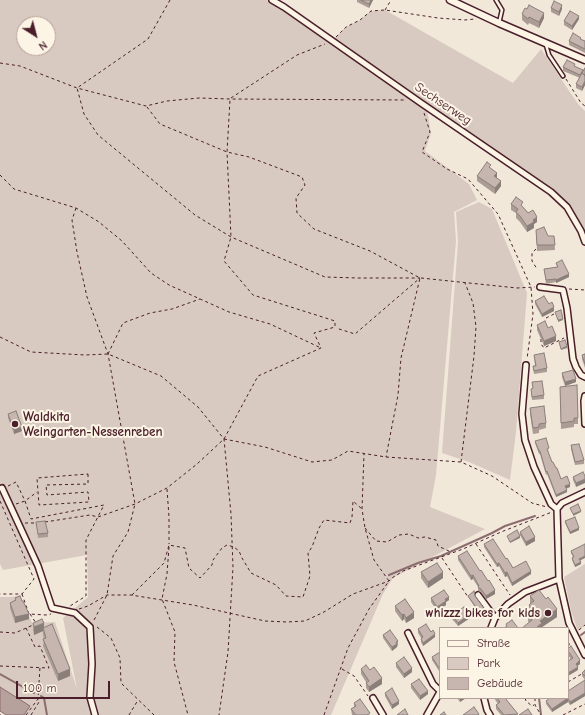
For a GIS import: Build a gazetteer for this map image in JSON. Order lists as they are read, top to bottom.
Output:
{
  "streets": {
    "street": ["Sechserweg"]
  },
  "places": ["Waldkita Weingarten-Nessenreben", "whizzz bikes for kids"],
  "legend": ["Straße", "Park", "Gebäude"],
  "scale_bar": "100 m",
  "north": "bottom right"
}
